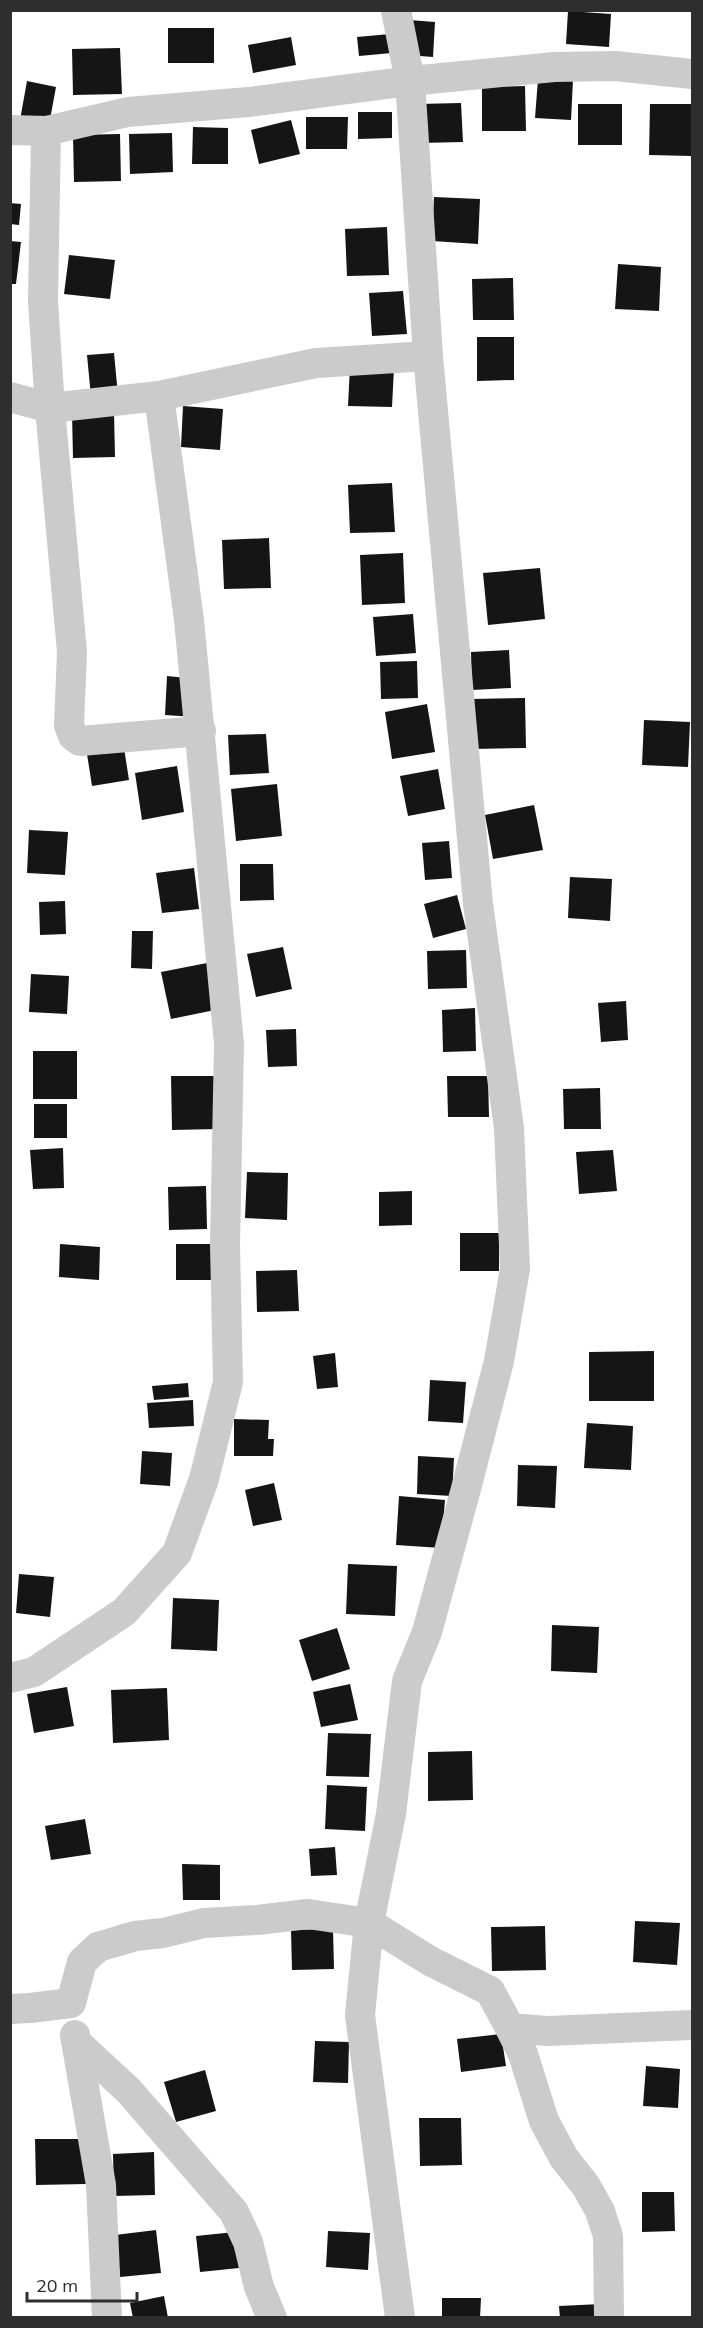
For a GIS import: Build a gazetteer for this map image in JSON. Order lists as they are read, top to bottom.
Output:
{
  "scale_bar": "20 m"
}
